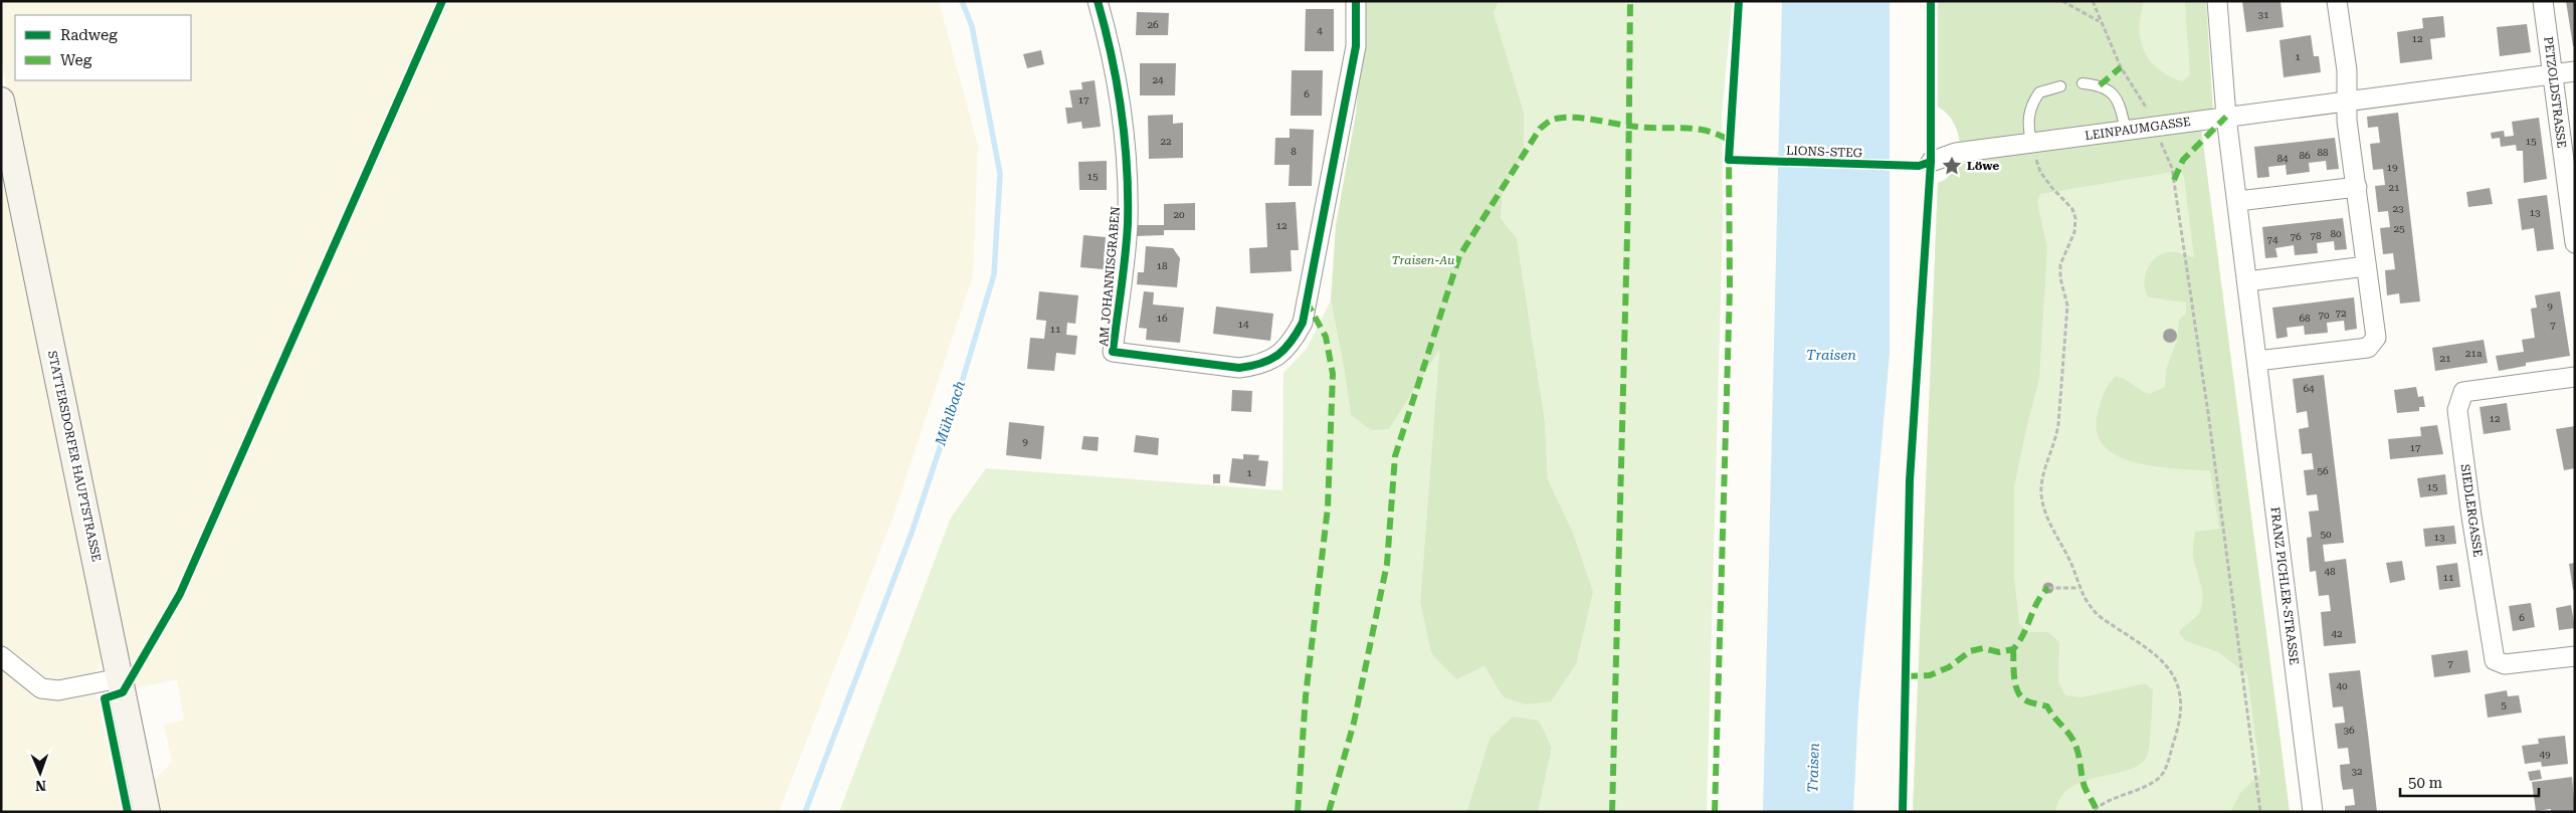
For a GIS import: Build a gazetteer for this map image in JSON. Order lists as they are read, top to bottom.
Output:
{
  "streets": {
    "main road": ["STATTERSDORFER HAUPTSTRASSE"],
    "street": [
      "PETZOLDSTRASSE",
      "LEINPAUMGASSE",
      "AM JOHANNISGRABEN",
      "SIEDLERGASSE",
      "FRANZ PICHLER-STRASSE"
    ],
    "cycle path": ["LIONS-STEG"]
  },
  "crossings": [
    ["PETZOLDSTRASSE", "LEINPAUMGASSE"],
    ["LEINPAUMGASSE", "FRANZ PICHLER-STRASSE"]
  ],
  "water": ["Traisen", "Mühlbach"],
  "parks": ["Traisen-Au"],
  "places": {
    "place": ["Löwe"]
  },
  "house_numbers": [
    "31",
    "26",
    "4",
    "12",
    "1",
    "24",
    "6",
    "17",
    "22",
    "15",
    "8",
    "88",
    "86",
    "84",
    "19",
    "15",
    "21",
    "23",
    "13",
    "20",
    "12",
    "25",
    "80",
    "78",
    "76",
    "74",
    "18",
    "9",
    "72",
    "70",
    "16",
    "68",
    "14",
    "7",
    "11",
    "21a",
    "21",
    "64",
    "12",
    "9",
    "17",
    "56",
    "1",
    "15",
    "50",
    "13",
    "48",
    "11",
    "6",
    "42",
    "7",
    "40",
    "5",
    "36",
    "49",
    "32"
  ],
  "legend": ["Radweg", "Weg"],
  "scale_bar": "50 m",
  "north": "bottom"
}
